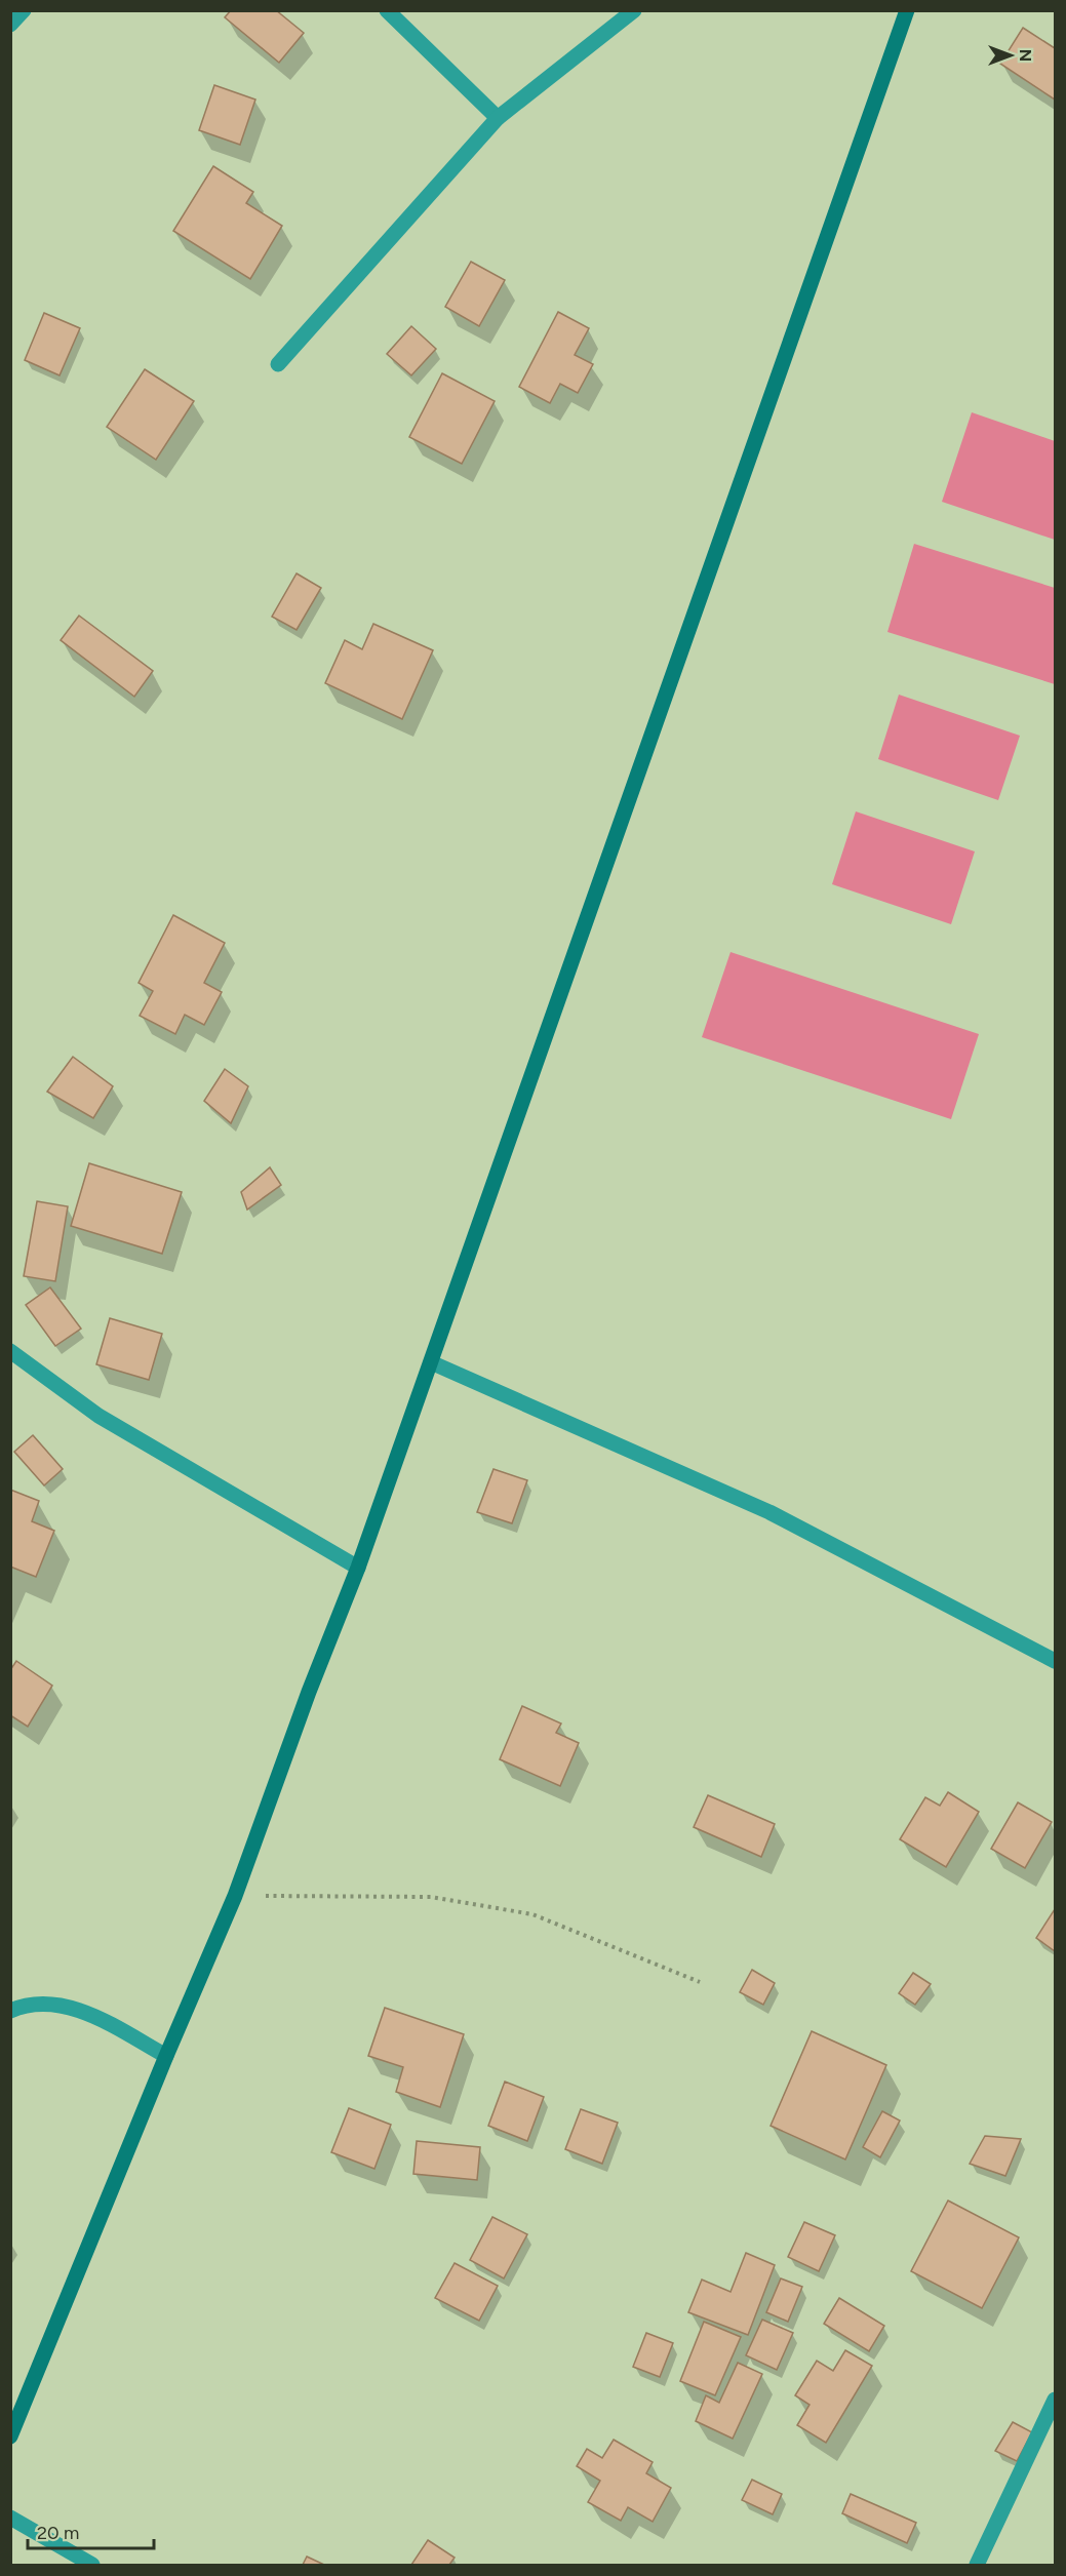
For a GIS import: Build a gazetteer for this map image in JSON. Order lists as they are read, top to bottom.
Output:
{
  "scale_bar": "20 m",
  "north": "right"
}
